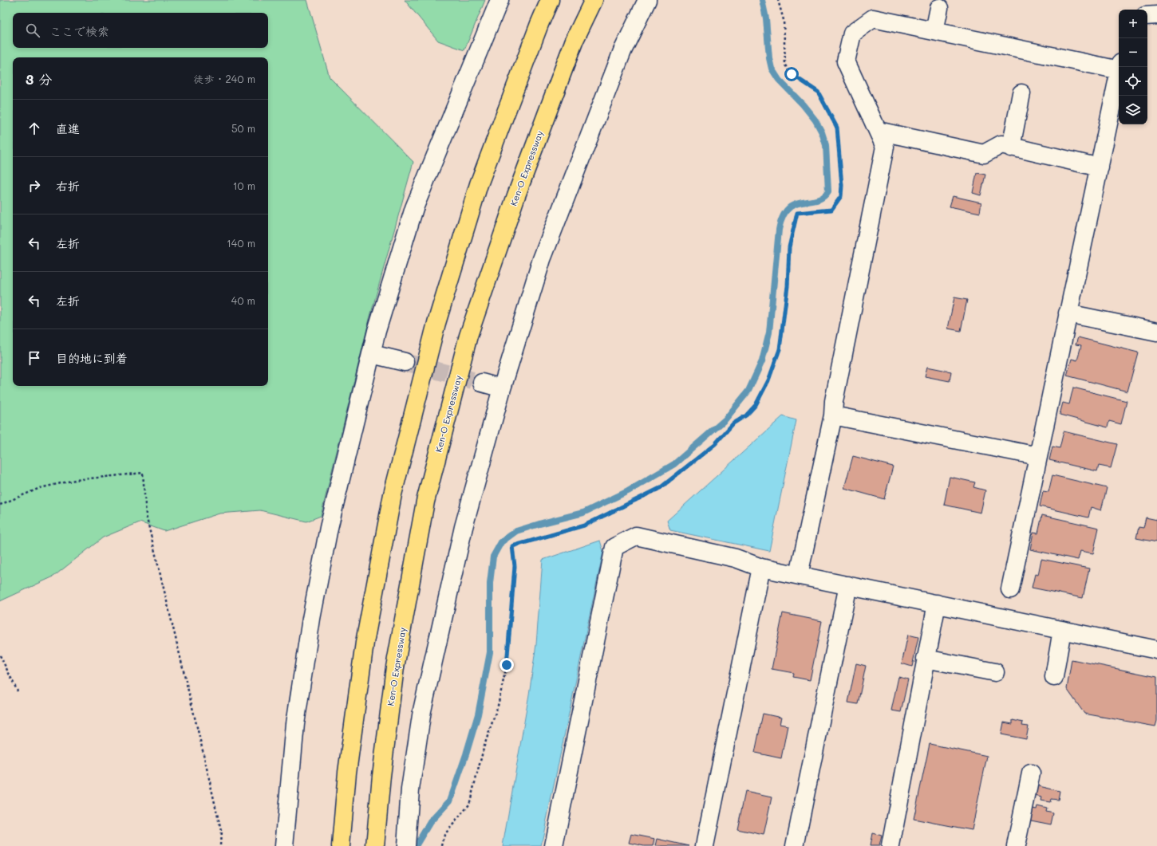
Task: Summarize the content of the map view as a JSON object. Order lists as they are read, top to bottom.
{
  "streets": {
    "highway": ["Ken-O Expressway"]
  },
  "page": {
    "map_buttons": ["+", "−"],
    "search": "ここで検索",
    "heading": ["3 分", "徒歩 · 240 m"],
    "list": [
      ["直進", "50 m"],
      ["右折", "10 m"],
      ["左折", "140 m"],
      ["左折", "40 m"],
      "目的地に到着"
    ]
  }
}
